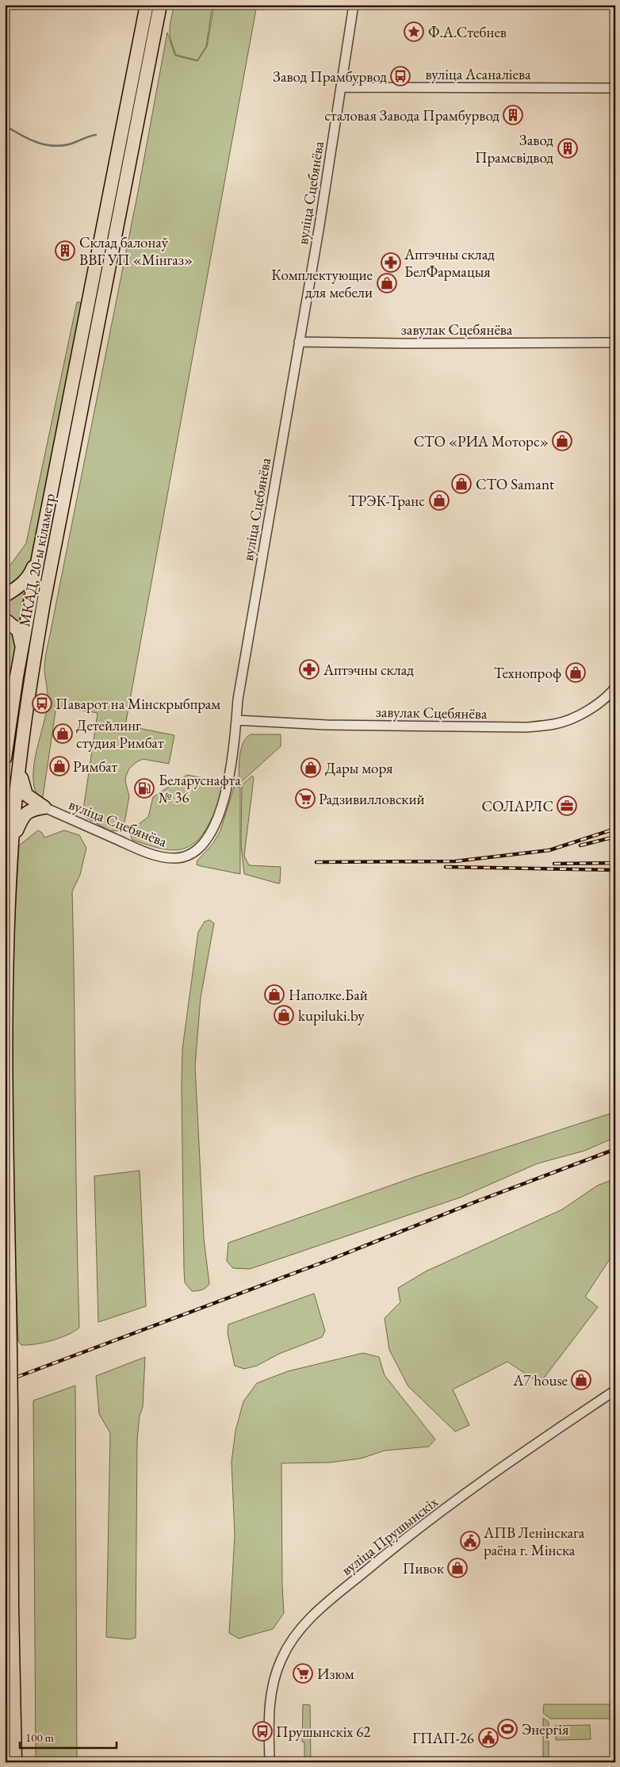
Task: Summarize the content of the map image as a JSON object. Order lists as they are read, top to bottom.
{
  "streets": {
    "highway": ["МКАД, 20-ы кіламетр"],
    "street": [
      "вуліца Асаналіева",
      "вуліца Сцебянёва",
      "завулак Сцебянёва",
      "вуліца Прушынскіх"
    ]
  },
  "crossings": [
    ["вуліца Асаналіева", "вуліца Сцебянёва"],
    ["вуліца Сцебянёва", "завулак Сцебянёва"]
  ],
  "places": {
    "place": ["Ф.А.Стебнев"],
    "bus stop": ["Завод Прамбурвод", "Паварот на Мінскрыбпрам", "Прушынскіх 62"],
    "building": ["сталовая Завода Прамбурвод", "Завод Прамсвідвод", "Склад балонаў ВВГ УП «Мінгаз»"],
    "pharmacy": ["Аптэчны склад БелФармацыя", "Аптэчны склад"],
    "shop": [
      "Комплектующие для мебели",
      "СТО «РИА Моторс»",
      "СТО Samant",
      "ТРЭК-Транс",
      "Технопроф",
      "Детейлинг студия Римбат",
      "Римбат",
      "Дары моря",
      "Наполке.Бай",
      "kupiluki.by",
      "A7 house",
      "Пивок"
    ],
    "fuel station": ["Беларуснафта № 36"],
    "supermarket": ["Радзивилловский", "Изюм"],
    "office": ["СОЛАРЛС"],
    "public building": ["АПВ Ленінскага раёна г. Мінска", "ГПАП-26"],
    "sports": ["Энергія"]
  },
  "scale_bar": "100 m"
}
